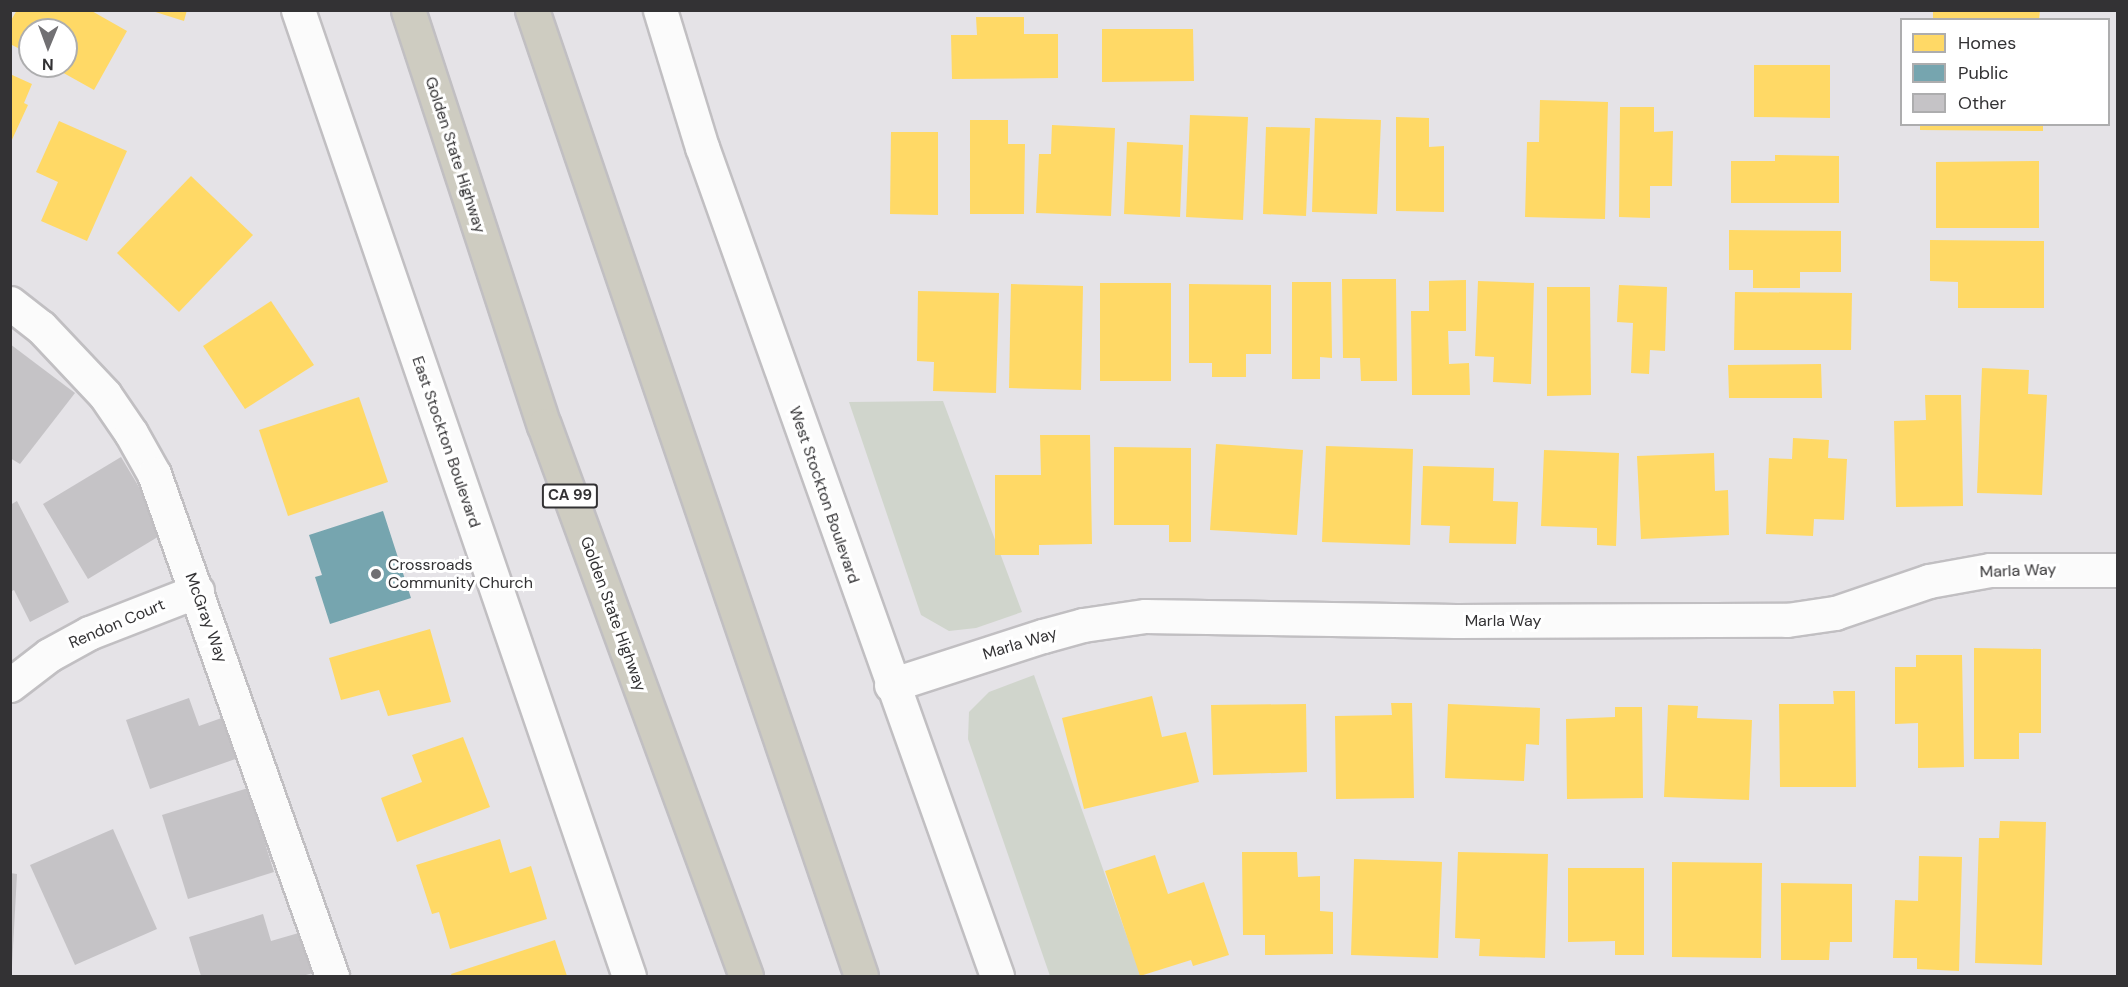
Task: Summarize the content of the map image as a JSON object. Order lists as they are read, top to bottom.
{
  "streets": {
    "highway": ["Golden State Highway", "CA 99"],
    "street": [
      "East Stockton Boulevard",
      "West Stockton Boulevard",
      "Marla Way",
      "McGray Way",
      "Rendon Court"
    ]
  },
  "crossings": [
    ["West Stockton Boulevard", "Marla Way"],
    ["McGray Way", "Rendon Court"]
  ],
  "places": ["Crossroads Community Church"],
  "legend": ["Homes", "Public", "Other"],
  "north": "bottom"
}
